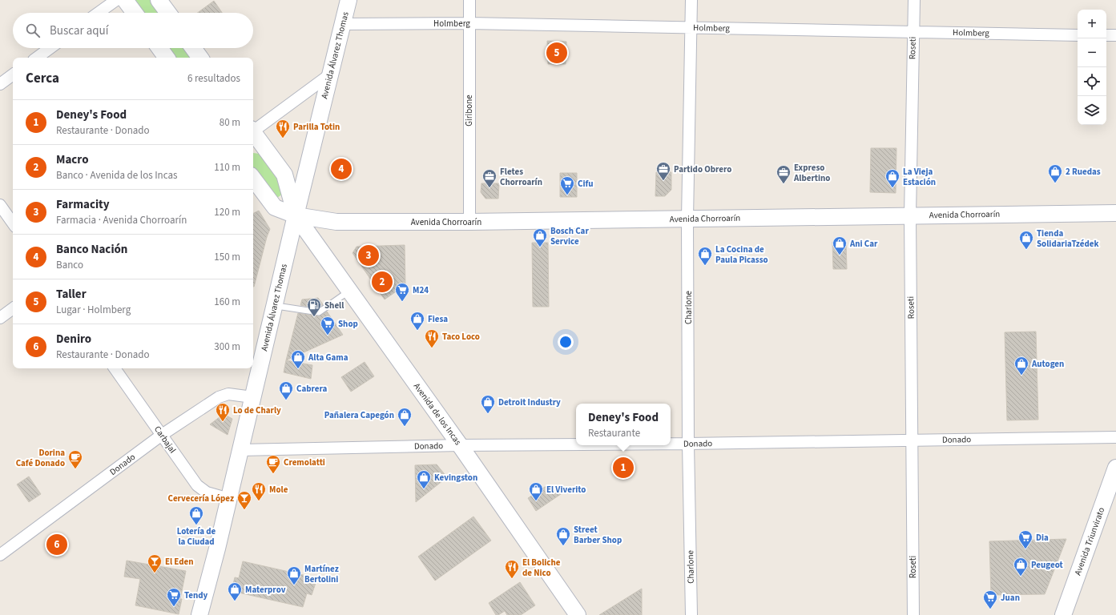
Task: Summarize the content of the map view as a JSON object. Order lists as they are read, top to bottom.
{
  "streets": {
    "main road": [
      "Avenida Álvarez Thomas",
      "Avenida Chorroarín",
      "Avenida de los Incas",
      "Avenida Triunvirato"
    ],
    "street": [
      "Holmberg",
      "Roseti",
      "Giribone",
      "Charlone",
      "Carbajal",
      "Donado"
    ]
  },
  "crossings": [
    ["Holmberg", "Roseti"],
    ["Holmberg", "Avenida Álvarez Thomas"],
    ["Holmberg", "Giribone"],
    ["Holmberg", "Charlone"],
    ["Roseti", "Avenida Chorroarín"],
    ["Roseti", "Donado"],
    ["Avenida Álvarez Thomas", "Avenida Chorroarín"],
    ["Avenida Álvarez Thomas", "Avenida de los Incas"],
    ["Avenida Álvarez Thomas", "Carbajal"],
    ["Avenida Álvarez Thomas", "Donado"],
    ["Giribone", "Avenida Chorroarín"],
    ["Avenida Chorroarín", "Charlone"],
    ["Avenida Chorroarín", "Avenida de los Incas"],
    ["Charlone", "Donado"],
    ["Avenida de los Incas", "Donado"],
    ["Carbajal", "Donado"]
  ],
  "places": {
    "restaurant": [
      "Parilla Totin",
      "Taco Loco",
      "Lo de Charly",
      "Mole",
      "El Boliche de Nico"
    ],
    "office": ["Partido Obrero", "Expreso Albertino", "Fletes Chorroarín"],
    "shop": [
      "2 Ruedas",
      "La Vieja Estación",
      "Bosch Car Service",
      "Tienda SolidariaTzédek",
      "Ani Car",
      "La Cocina de Paula Picasso",
      "Fiesa",
      "Alta Gama",
      "Autogen",
      "Cabrera",
      "Detroit Industry",
      "Pañalera Capegón",
      "Kevingston",
      "El Viverito",
      "Lotería de la Ciudad",
      "Street Barber Shop",
      "Peugeot",
      "Martínez Bertolini",
      "Materprov"
    ],
    "supermarket": [
      "Cifu",
      "M24",
      "Shop",
      "Dia",
      "Tendy",
      "Juan"
    ],
    "fuel station": ["Shell"],
    "cafe": ["Dorina Café Donado", "Cremolatti"],
    "bar": ["Cervecería López", "El Eden"]
  },
  "page": {
    "map_buttons": ["+", "−"],
    "search": "Buscar aquí",
    "pins": [
      "5",
      "4",
      "3",
      "2",
      "1",
      "6"
    ],
    "heading": ["Cerca", "6 resultados"],
    "list": [
      {
        "mark": "1",
        "name": "Deney's Food",
        "note": "Restaurante · Donado",
        "value": "80 m"
      },
      {
        "mark": "2",
        "name": "Macro",
        "note": "Banco · Avenida de los Incas",
        "value": "110 m"
      },
      {
        "mark": "3",
        "name": "Farmacity",
        "note": "Farmacia · Avenida Chorroarín",
        "value": "120 m"
      },
      {
        "mark": "4",
        "name": "Banco Nación",
        "note": "Banco",
        "value": "150 m"
      },
      {
        "mark": "5",
        "name": "Taller",
        "note": "Lugar · Holmberg",
        "value": "160 m"
      },
      {
        "mark": "6",
        "name": "Deniro",
        "note": "Restaurante · Donado",
        "value": "300 m"
      }
    ],
    "popup": ["Deney's Food", "Restaurante"]
  }
}
